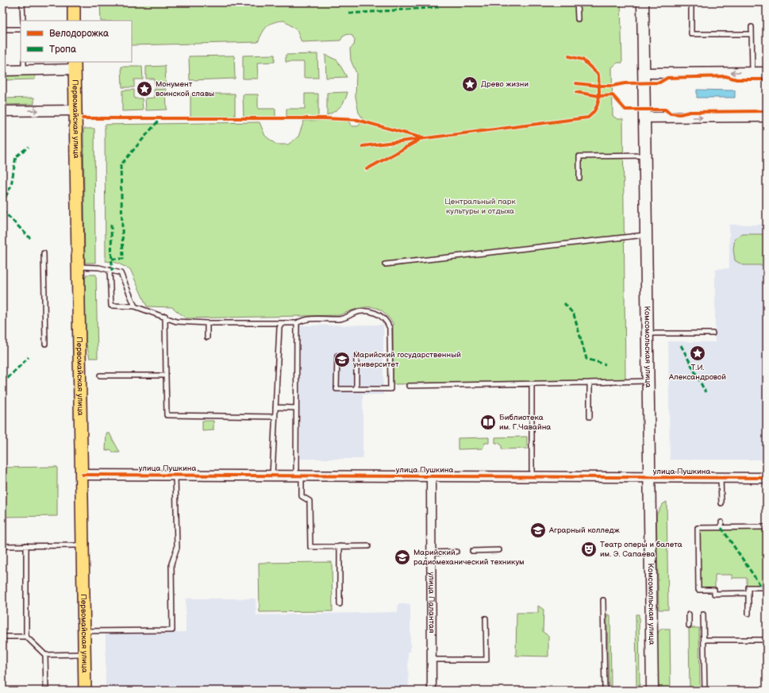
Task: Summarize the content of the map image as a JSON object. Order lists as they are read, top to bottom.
{
  "streets": {
    "main road": ["Первомайская улица", "Комсомольская улица"],
    "street": ["улица Пушкина", "улица Палантая"]
  },
  "crossings": [
    ["Первомайская улица", "улица Пушкина"],
    ["Комсомольская улица", "улица Пушкина"],
    ["улица Пушкина", "улица Палантая"]
  ],
  "parks": ["Центральный парк культуры и отдыха"],
  "places": {
    "place": ["Древо жизни", "Монумент воинской славы", "Т.И. Александровой"],
    "school or university": ["Марийский государственный университет", "Аграрный колледж", "Марийский радиомеханический техникум"],
    "library": ["Библиотека им. Г.Чавайна"],
    "theatre": ["Театр оперы и балета им. Э. Сапаева"]
  },
  "legend": ["Велодорожка", "Тропа"]
}
